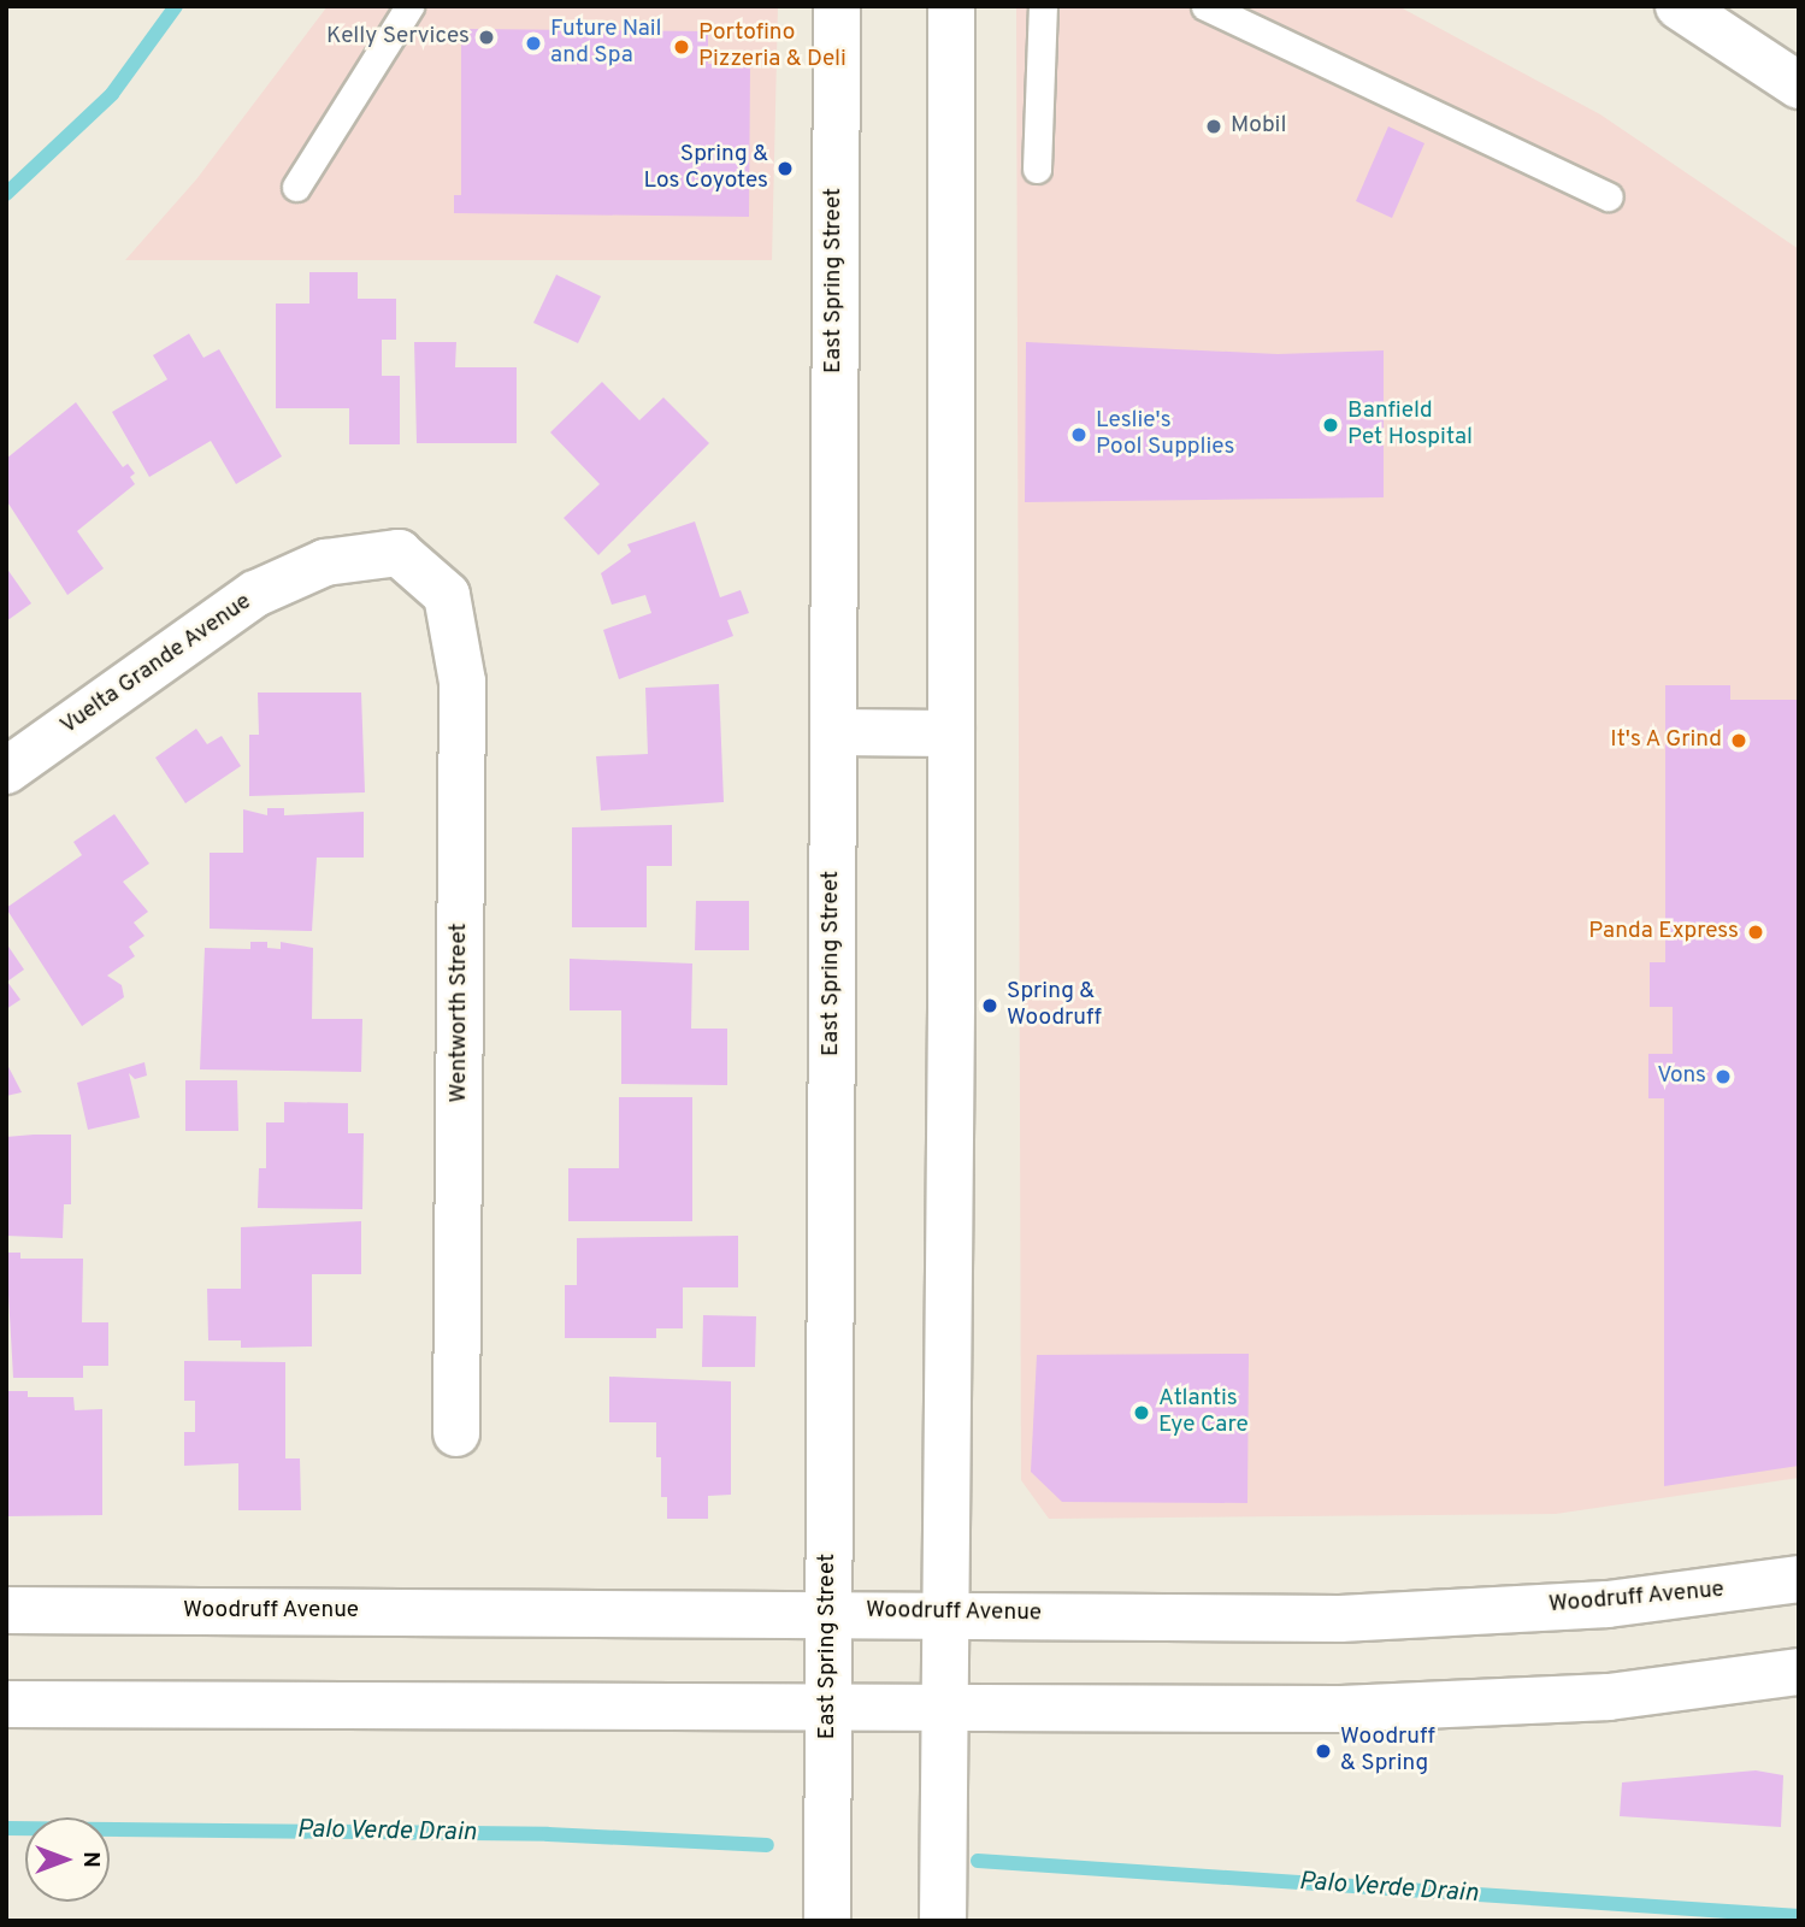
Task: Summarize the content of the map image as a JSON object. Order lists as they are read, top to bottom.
{
  "streets": {
    "main road": [
      "East Spring Street",
      "Vuelta Grande Avenue",
      "Wentworth Street",
      "Woodruff Avenue"
    ]
  },
  "crossings": [
    ["East Spring Street", "Woodruff Avenue"],
    ["Vuelta Grande Avenue", "Wentworth Street"]
  ],
  "water": ["Palo Verde Drain"],
  "places": [
    "Kelly Services",
    "Future Nail and Spa",
    "Portofino Pizzeria & Deli",
    "Mobil",
    "Spring & Los Coyotes",
    "Banfield Pet Hospital",
    "Leslie's Pool Supplies",
    "It's A Grind",
    "Panda Express",
    "Spring & Woodruff",
    "Vons",
    "Atlantis Eye Care",
    "Woodruff & Spring"
  ],
  "north": "right"
}
